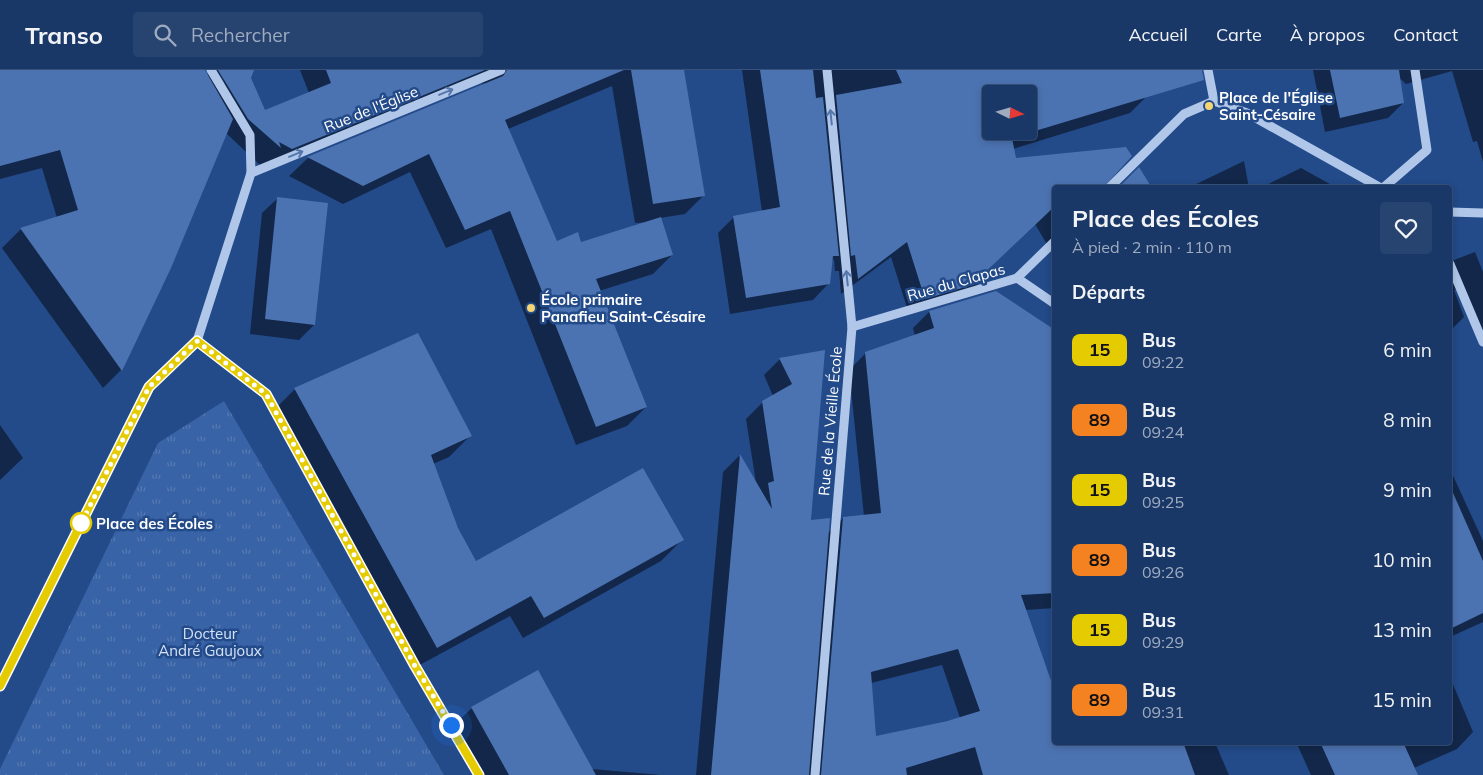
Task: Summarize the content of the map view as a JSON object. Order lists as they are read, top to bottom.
{
  "streets": {
    "street": ["Rue de l'Église", "Rue du Clapas", "Rue de la Vieille École"]
  },
  "crossings": [
    ["Rue du Clapas", "Rue de la Vieille École"]
  ],
  "one_way": ["Rue de l'Église", "Rue de la Vieille École"],
  "parks": ["Docteur André Gaujoux"],
  "places": ["Place de l'Église Saint-Césaire", "École primaire Panafieu Saint-Césaire", "Place des Écoles"],
  "lines": ["bus line 15"],
  "north": "right",
  "page": {
    "header": "Transo",
    "search": "Rechercher",
    "nav": [
      "Accueil",
      "Carte",
      "À propos",
      "Contact"
    ],
    "heading": [
      ["Place des Écoles", "À pied · 2 min · 110 m"],
      "Départs"
    ],
    "list": [
      {
        "mark": "15",
        "name": "Bus",
        "note": "09:22",
        "value": "6 min"
      },
      {
        "mark": "89",
        "name": "Bus",
        "note": "09:24",
        "value": "8 min"
      },
      {
        "mark": "15",
        "name": "Bus",
        "note": "09:25",
        "value": "9 min"
      },
      {
        "mark": "89",
        "name": "Bus",
        "note": "09:26",
        "value": "10 min"
      },
      {
        "mark": "15",
        "name": "Bus",
        "note": "09:29",
        "value": "13 min"
      },
      {
        "mark": "89",
        "name": "Bus",
        "note": "09:31",
        "value": "15 min"
      }
    ]
  }
}
